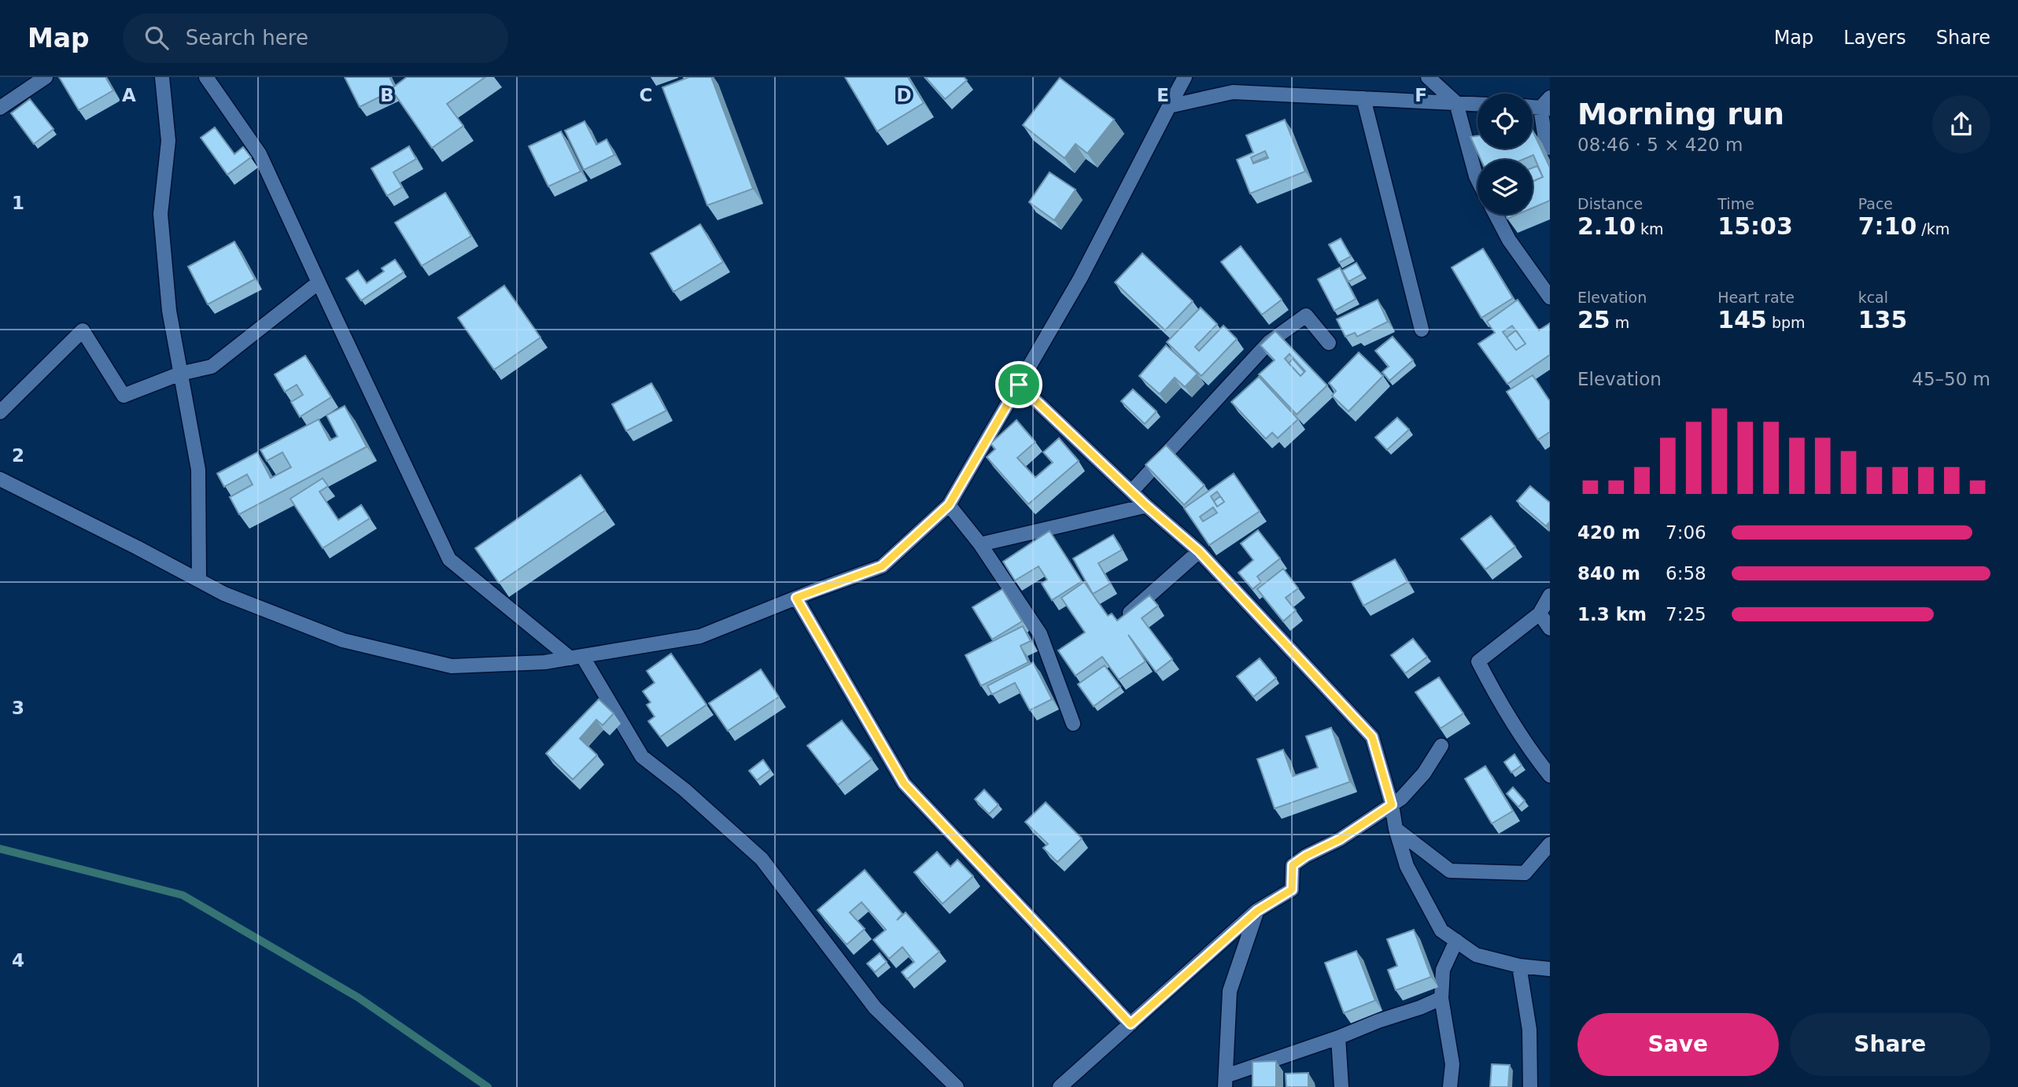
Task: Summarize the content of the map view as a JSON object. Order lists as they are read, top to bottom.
{
  "page": {
    "header": "Map",
    "search": "Search here",
    "nav": ["Map", "Layers", "Share"],
    "heading": ["Morning run", "08:46 · 5 × 420 m"],
    "stats": [
      ["Distance", "2.10 km"],
      ["Time", "15:03"],
      ["Pace", "7:10 /km"],
      ["Elevation", "25 m"],
      ["Heart rate", "145 bpm"],
      ["kcal", "135"]
    ],
    "chart": ["Elevation", "45–50 m"],
    "list": [
      {
        "name": "420 m",
        "note": "7:06"
      },
      {
        "name": "840 m",
        "note": "6:58"
      },
      {
        "name": "1.3 km",
        "note": "7:25"
      }
    ],
    "buttons": ["Save", "Share"]
  },
  "grid": {
    "columns": [
      "A",
      "B",
      "C",
      "D",
      "E",
      "F"
    ],
    "rows": [
      "1",
      "2",
      "3",
      "4"
    ]
  }
}
